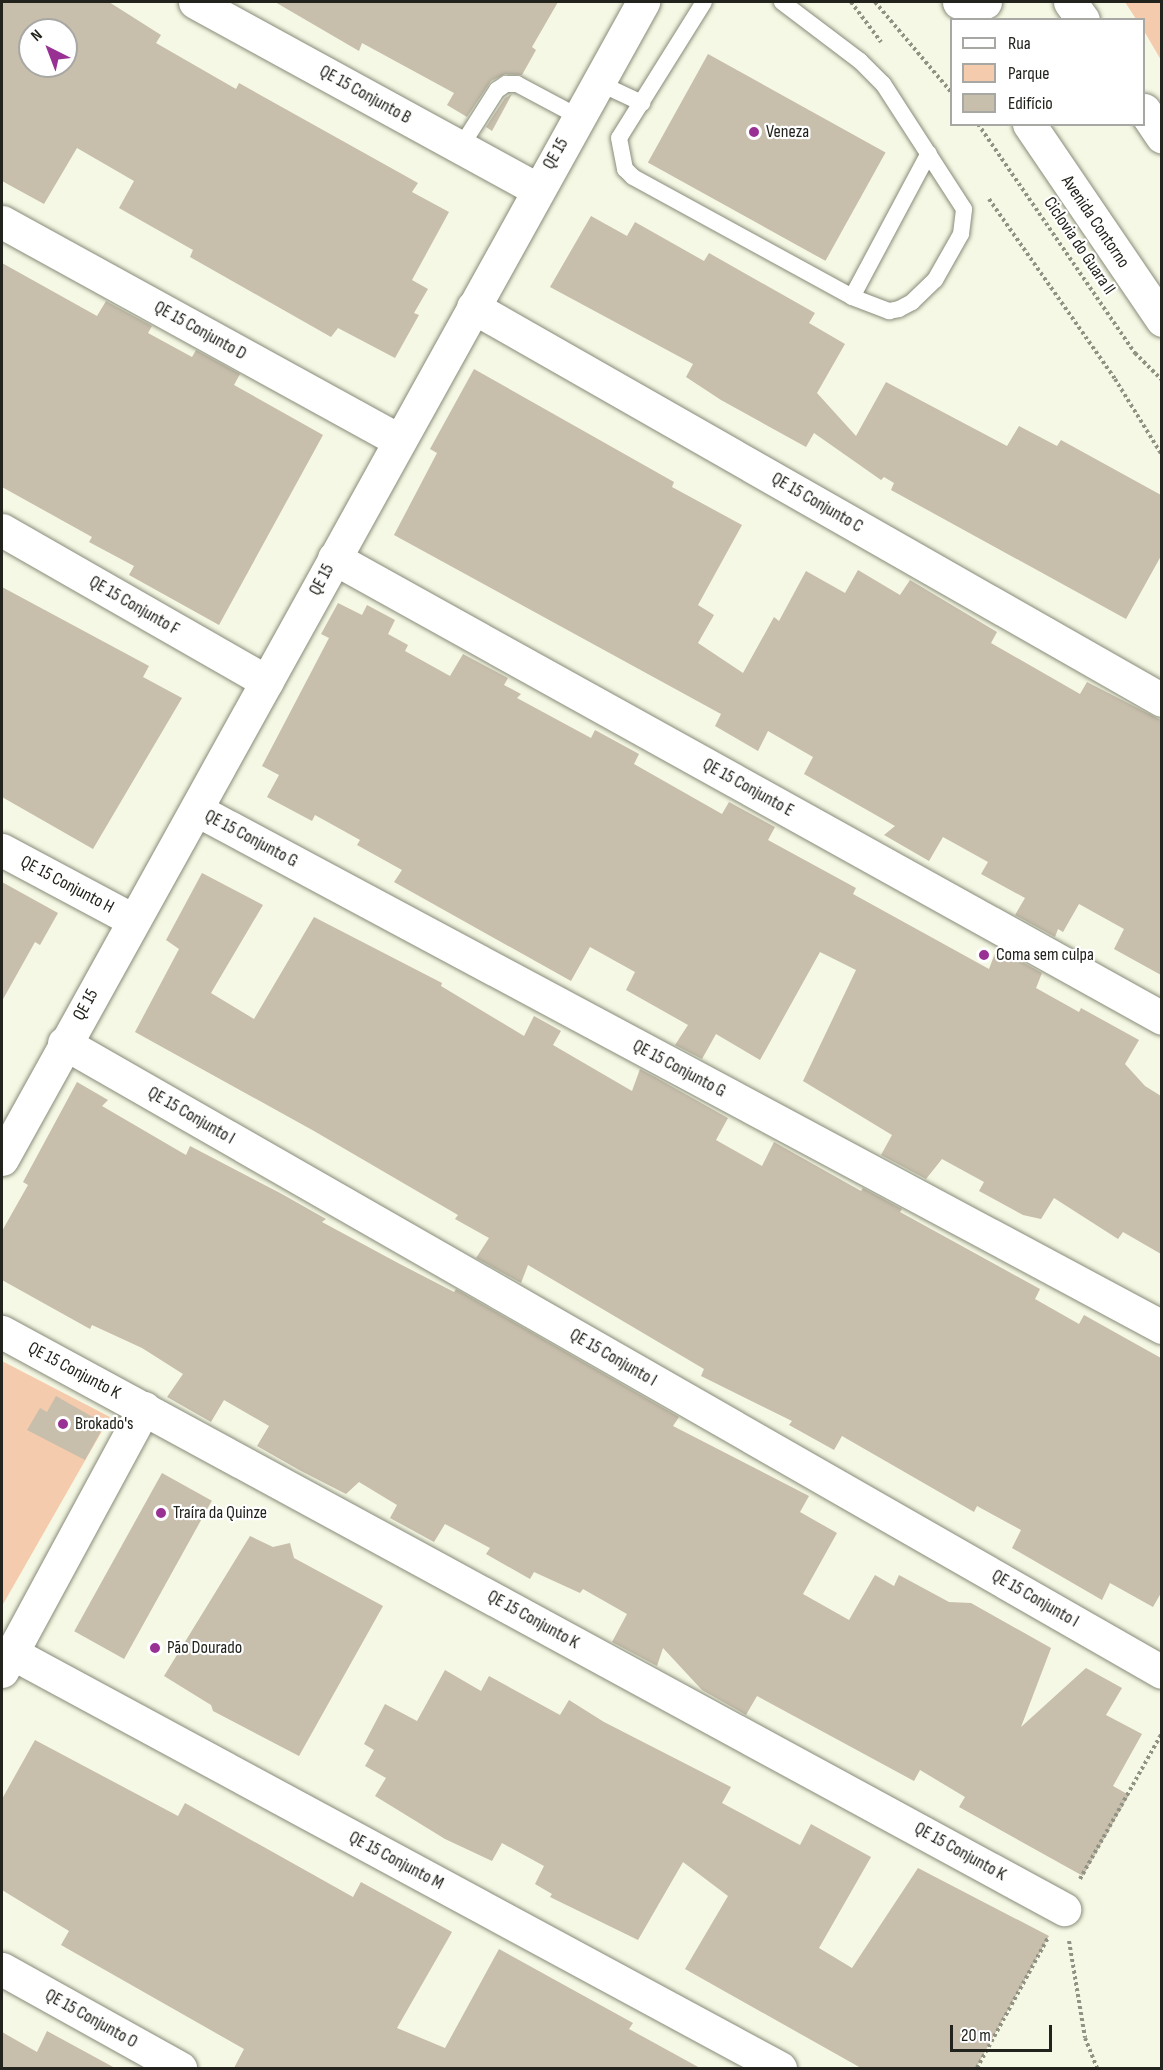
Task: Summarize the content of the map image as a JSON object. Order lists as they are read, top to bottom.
{
  "streets": {
    "street": [
      "QE 15 Conjunto B",
      "QE 15",
      "Avenida Contorno",
      "QE 15 Conjunto D",
      "QE 15 Conjunto C",
      "QE 15 Conjunto F",
      "QE 15 Conjunto E",
      "QE 15 Conjunto G",
      "QE 15 Conjunto H",
      "QE 15 Conjunto I",
      "QE 15 Conjunto K",
      "QE 15 Conjunto M",
      "QE 15 Conjunto O"
    ],
    "path": ["Ciclovia do Guara II"]
  },
  "crossings": [
    ["QE 15 Conjunto B", "QE 15"],
    ["QE 15", "QE 15 Conjunto D"],
    ["QE 15", "QE 15 Conjunto C"],
    ["QE 15", "QE 15 Conjunto F"],
    ["QE 15", "QE 15 Conjunto E"],
    ["QE 15", "QE 15 Conjunto G"],
    ["QE 15", "QE 15 Conjunto H"],
    ["QE 15", "QE 15 Conjunto I"]
  ],
  "places": [
    "Veneza",
    "Coma sem culpa",
    "Brokado's",
    "Traíra da Quinze",
    "Pão Dourado"
  ],
  "legend": ["Rua", "Parque", "Edifício"],
  "scale_bar": "20 m",
  "north": "top left"
}
